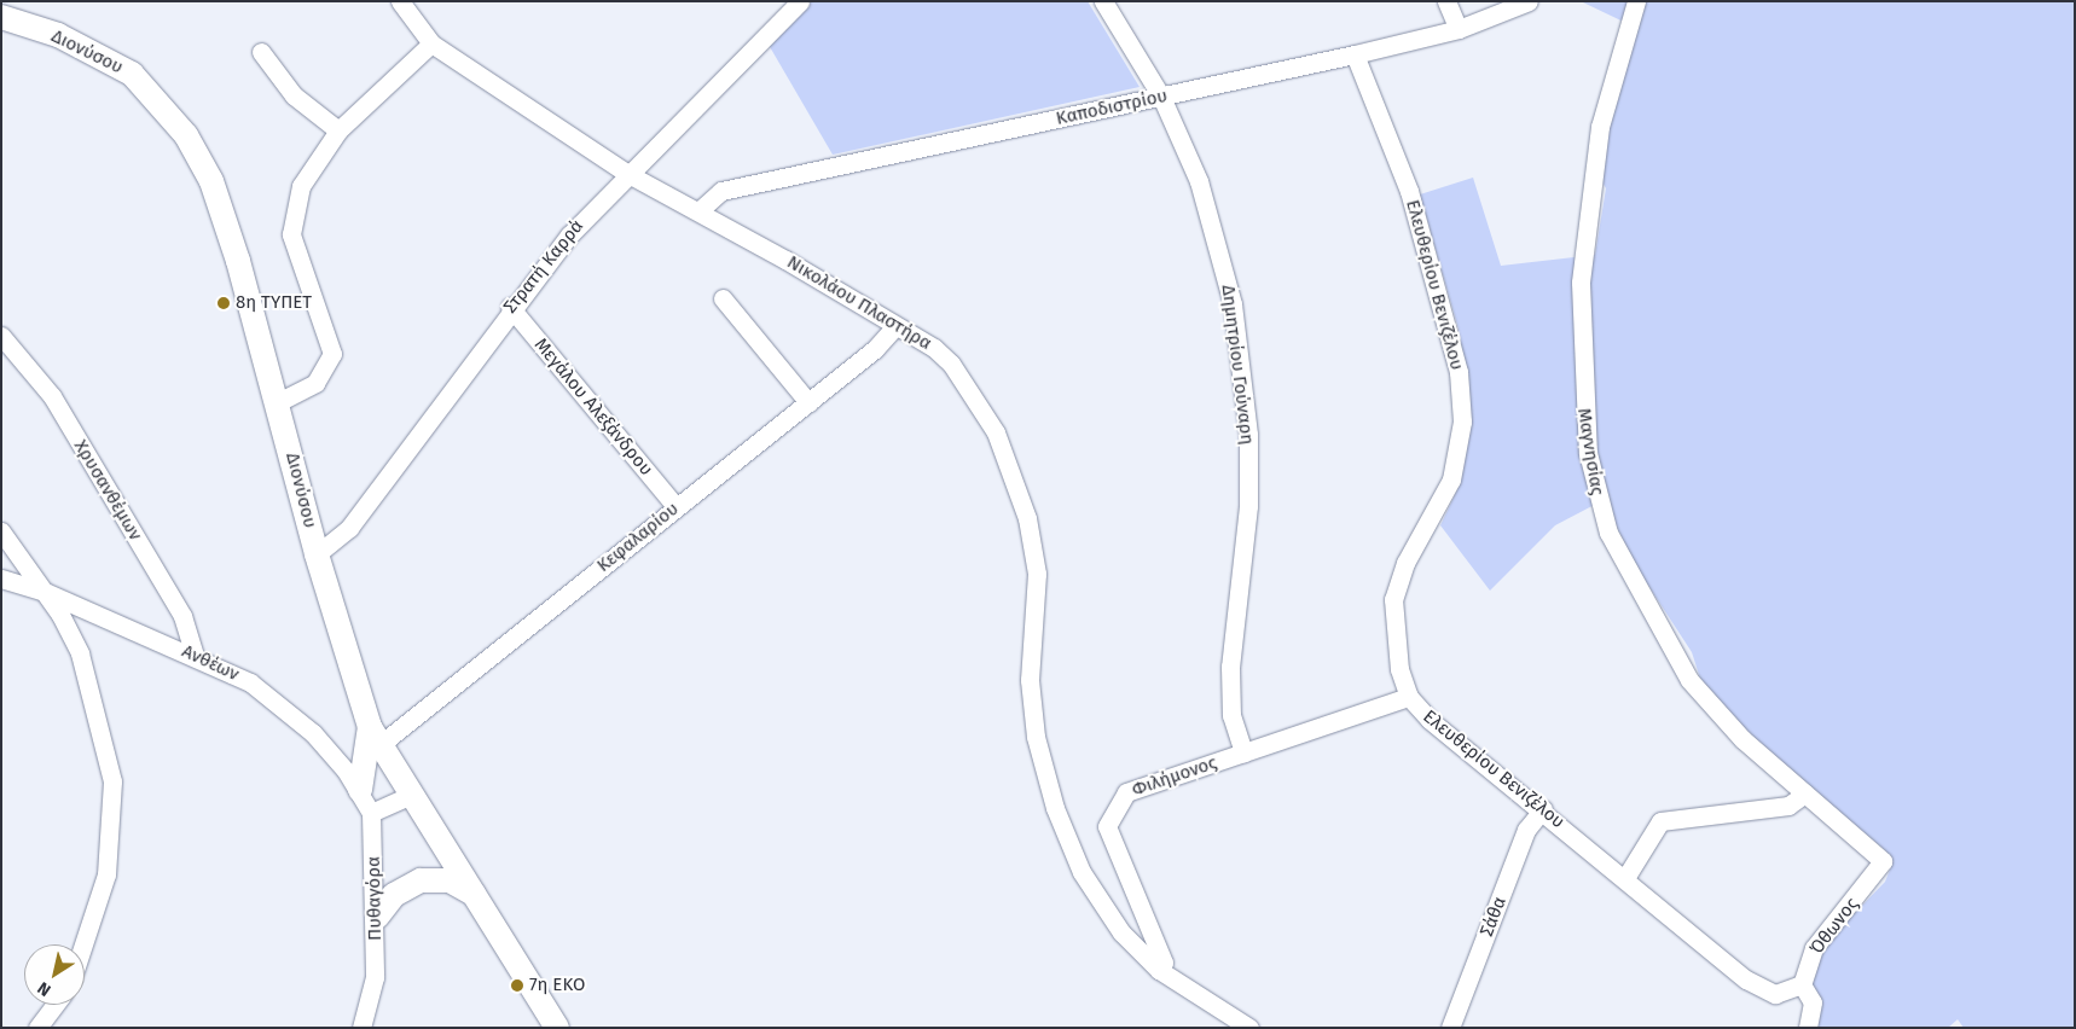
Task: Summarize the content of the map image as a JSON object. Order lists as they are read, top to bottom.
{
  "streets": {
    "main road": ["Διονύσου"],
    "street": [
      "Καποδιστρίου",
      "Στρατή Καρρά",
      "Ελευθερίου Βενιζέλου",
      "Νικολάου Πλαστήρα",
      "Δημητρίου Γούναρη",
      "Μεγάλου Αλεξάνδρου",
      "Μαγνησίας",
      "Χρυσανθέμων",
      "Κεφαλαρίου",
      "Ανθέων",
      "Φιλήμονος",
      "Πυθαγόρα",
      "Σάθα",
      "Όθωνος"
    ]
  },
  "crossings": [
    ["Διονύσου", "Στρατή Καρρά"],
    ["Διονύσου", "Κεφαλαρίου"],
    ["Καποδιστρίου", "Ελευθερίου Βενιζέλου"],
    ["Καποδιστρίου", "Νικολάου Πλαστήρα"],
    ["Καποδιστρίου", "Δημητρίου Γούναρη"],
    ["Στρατή Καρρά", "Νικολάου Πλαστήρα"],
    ["Στρατή Καρρά", "Μεγάλου Αλεξάνδρου"],
    ["Ελευθερίου Βενιζέλου", "Φιλήμονος"],
    ["Ελευθερίου Βενιζέλου", "Σάθα"],
    ["Ελευθερίου Βενιζέλου", "Όθωνος"],
    ["Νικολάου Πλαστήρα", "Κεφαλαρίου"],
    ["Νικολάου Πλαστήρα", "Φιλήμονος"],
    ["Δημητρίου Γούναρη", "Φιλήμονος"],
    ["Μεγάλου Αλεξάνδρου", "Κεφαλαρίου"],
    ["Μαγνησίας", "Όθωνος"],
    ["Χρυσανθέμων", "Ανθέων"],
    ["Ανθέων", "Πυθαγόρα"]
  ],
  "places": ["8η ΤΥΠΕΤ", "7η ΕΚΟ"],
  "north": "bottom left"
}
